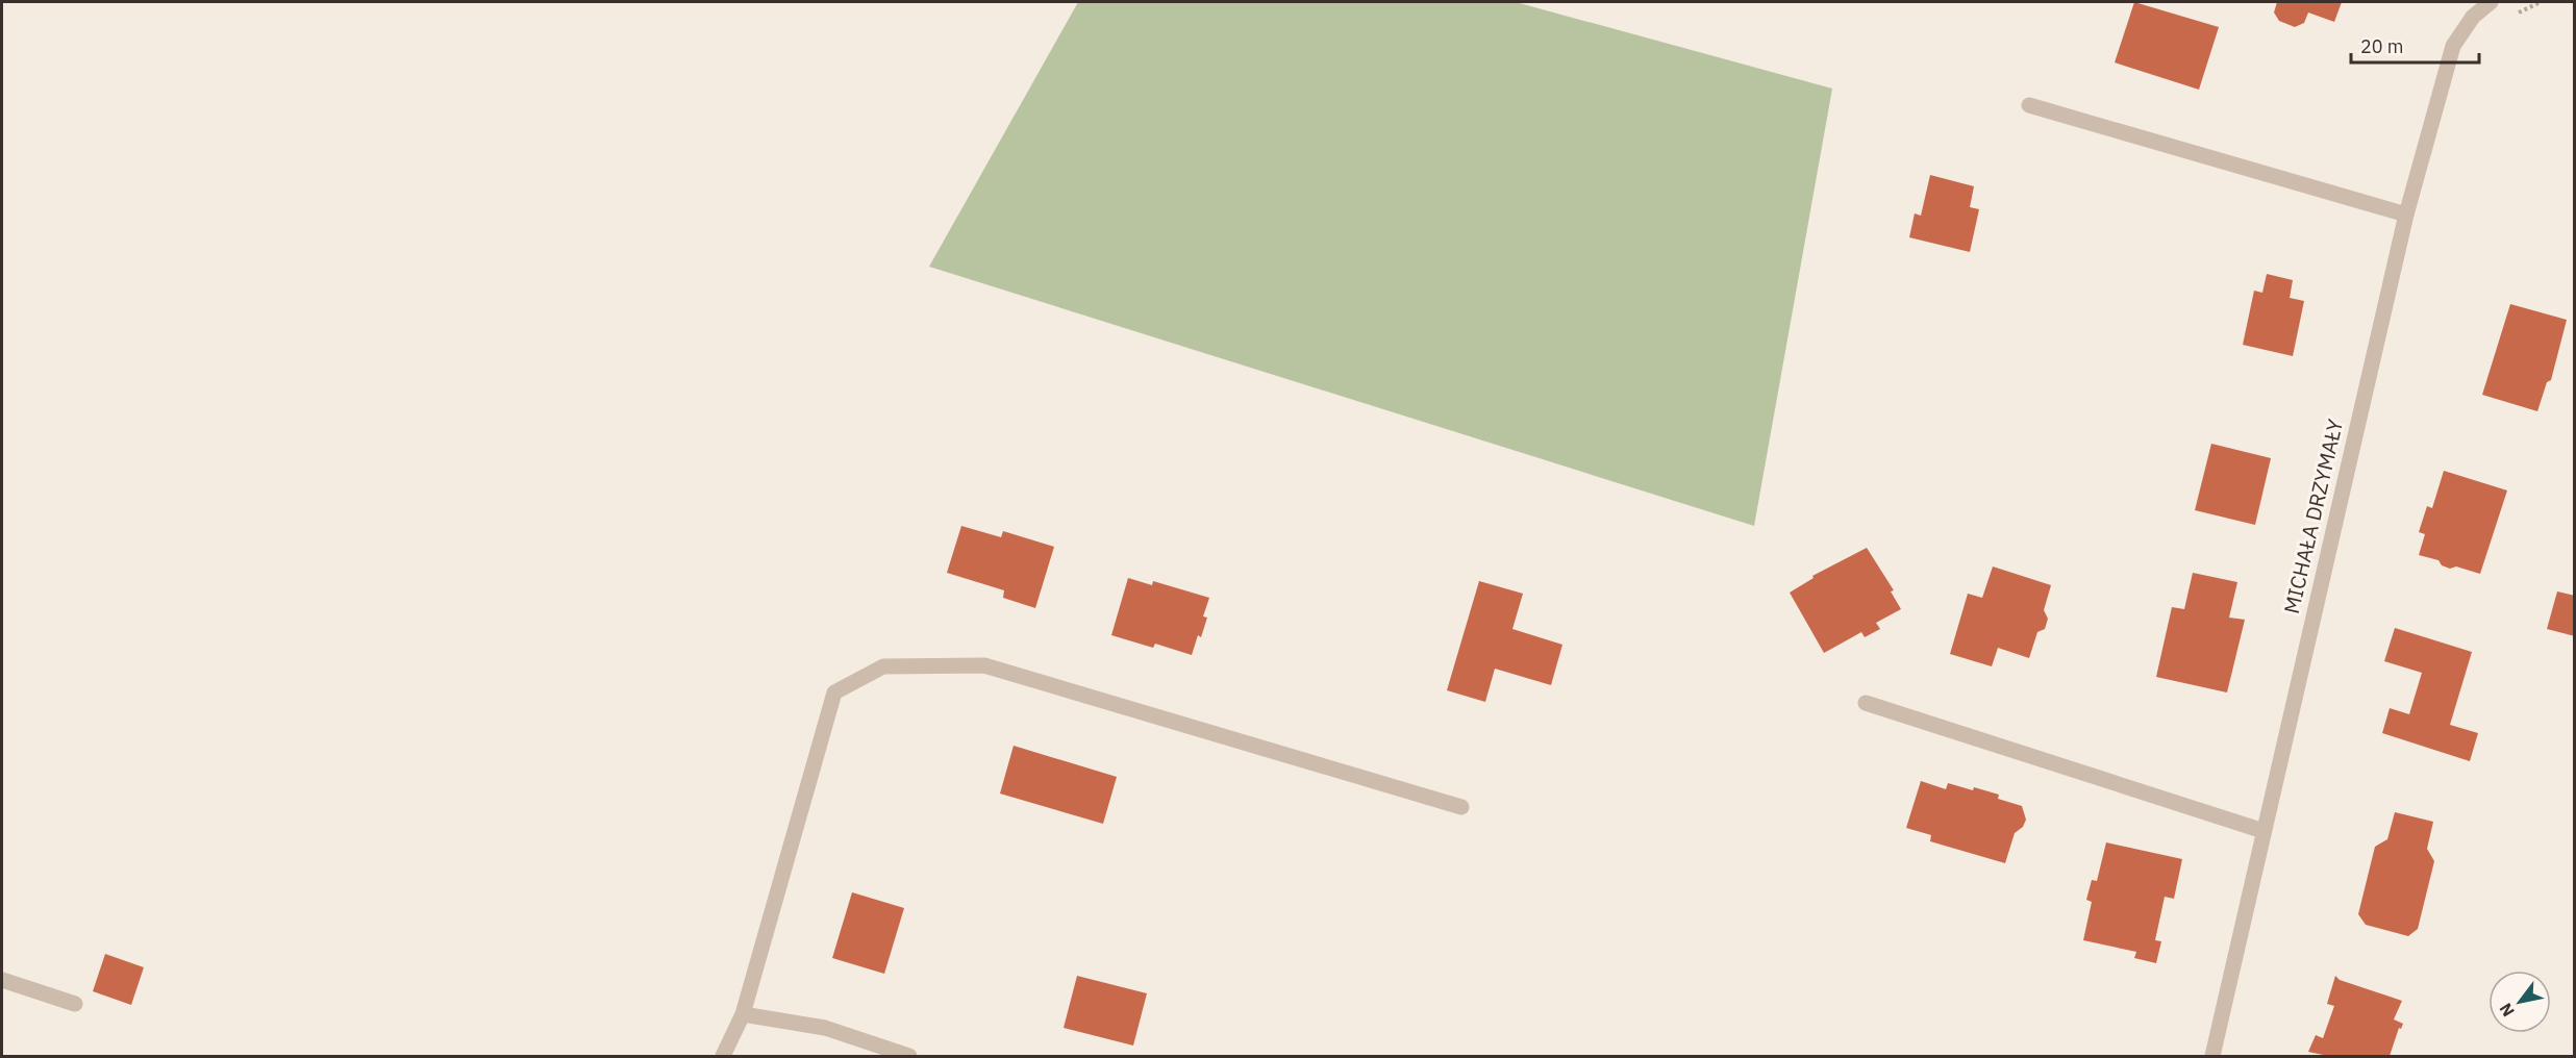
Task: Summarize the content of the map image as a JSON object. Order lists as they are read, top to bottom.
{
  "streets": {
    "street": ["MICHAŁA DRZYMAŁY"]
  },
  "scale_bar": "20 m",
  "north": "bottom left"
}
